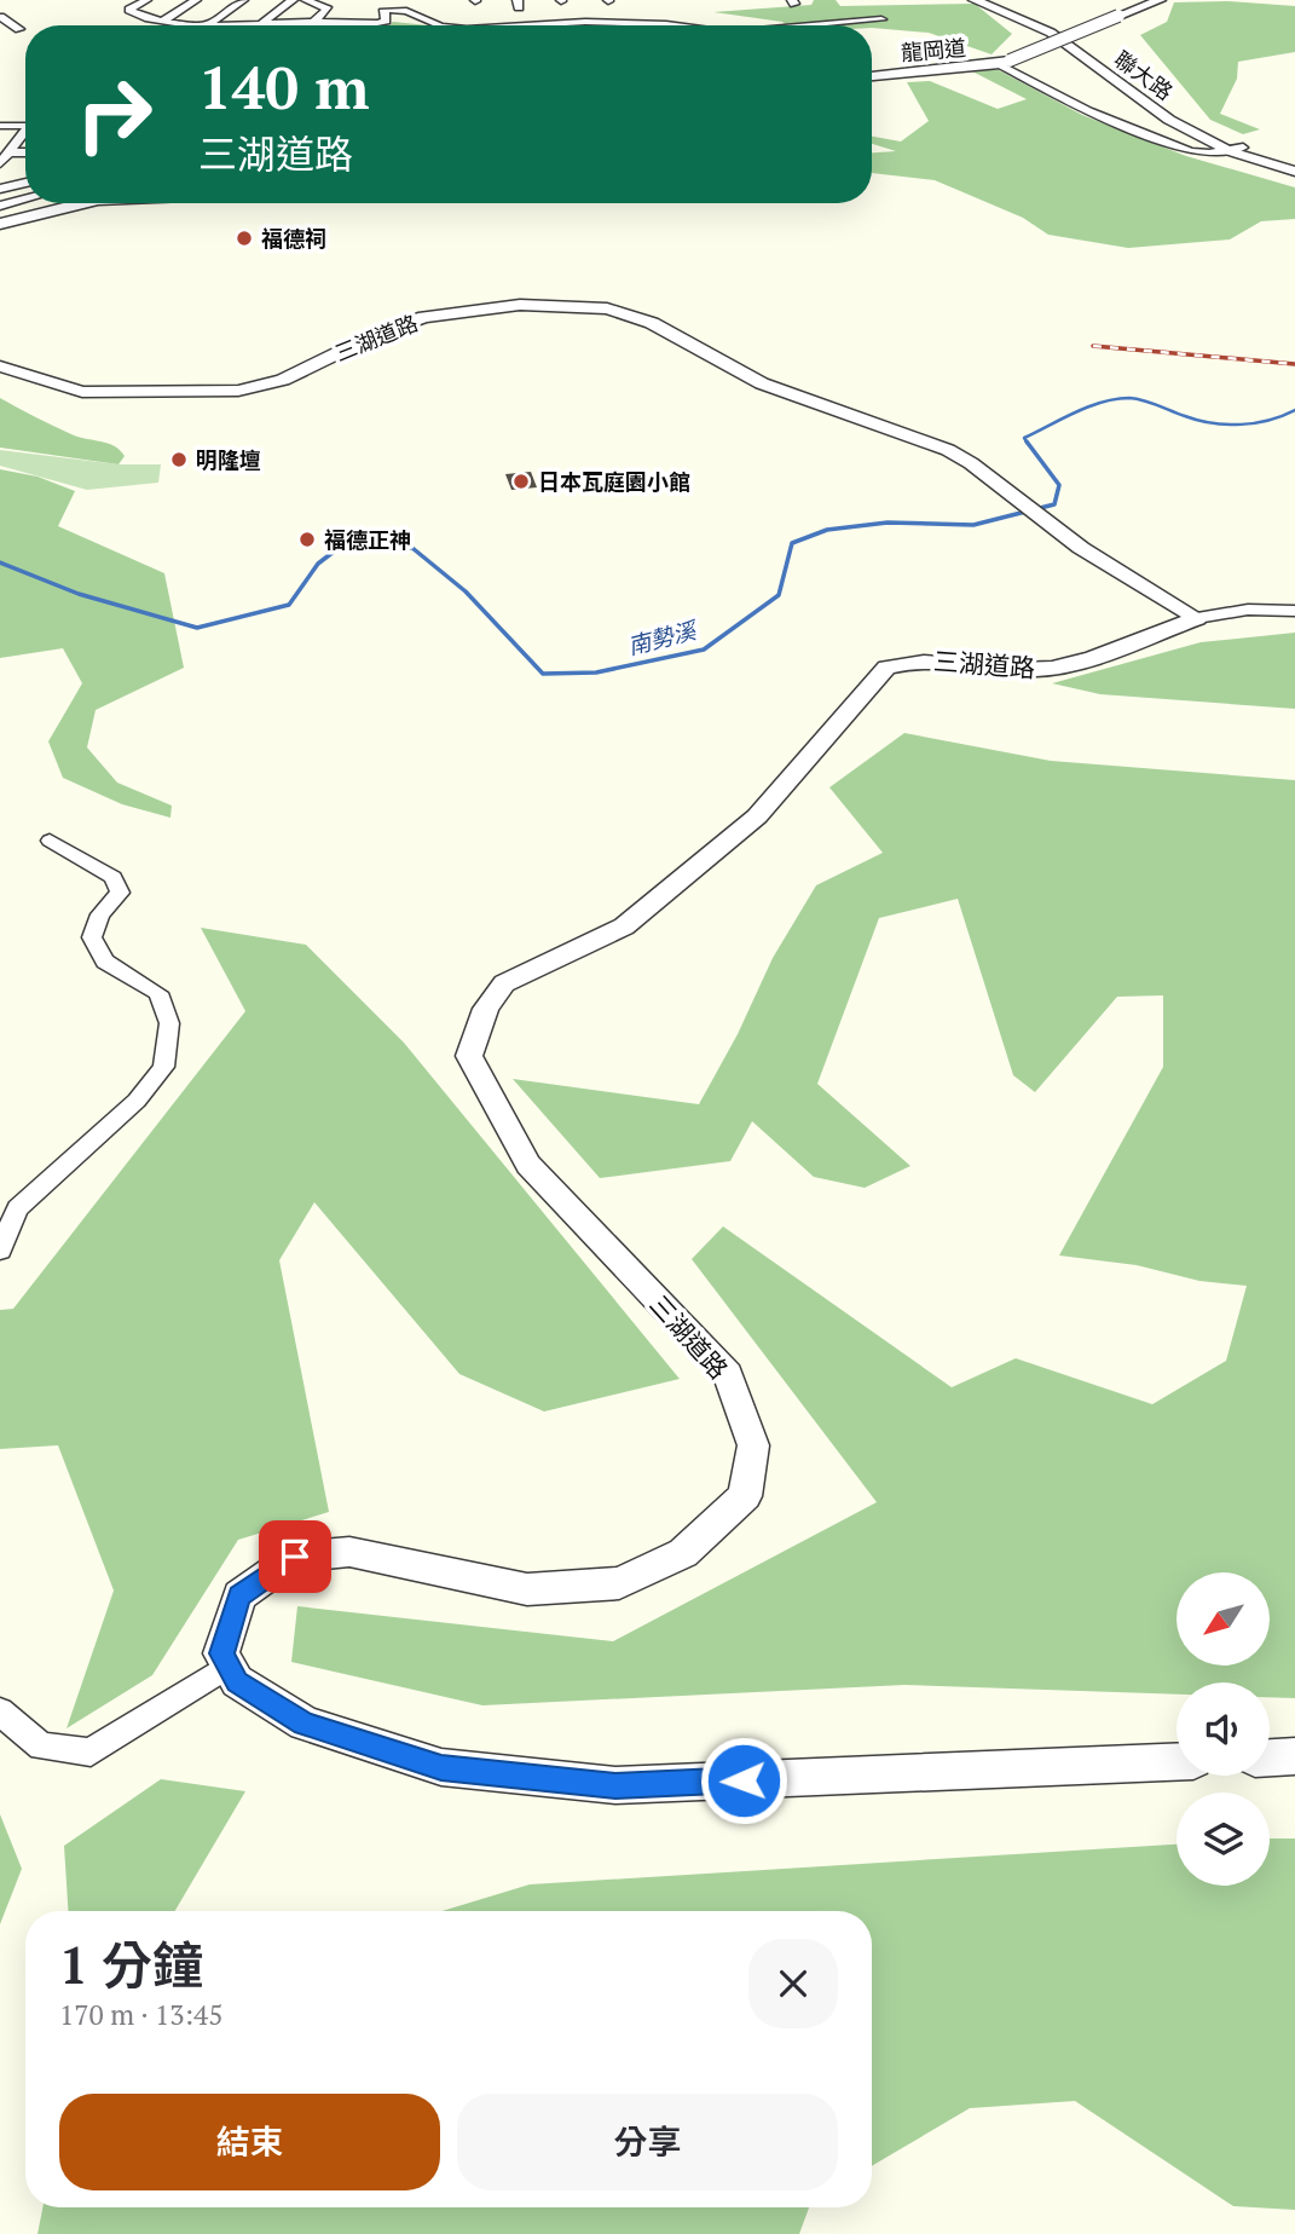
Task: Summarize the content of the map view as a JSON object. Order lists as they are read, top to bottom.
{
  "streets": {
    "street": ["龍岡道", "聯大路", "三湖道路"]
  },
  "water": ["南勢溪"],
  "places": [
    "福德祠",
    "明隆壇",
    "日本瓦庭園小館",
    "福德正神"
  ],
  "north": "bottom left",
  "page": {
    "turn": ["140 m", "三湖道路"],
    "heading": ["1 分鐘", "170 m · 13:45"],
    "buttons": ["結束", "分享"]
  }
}
